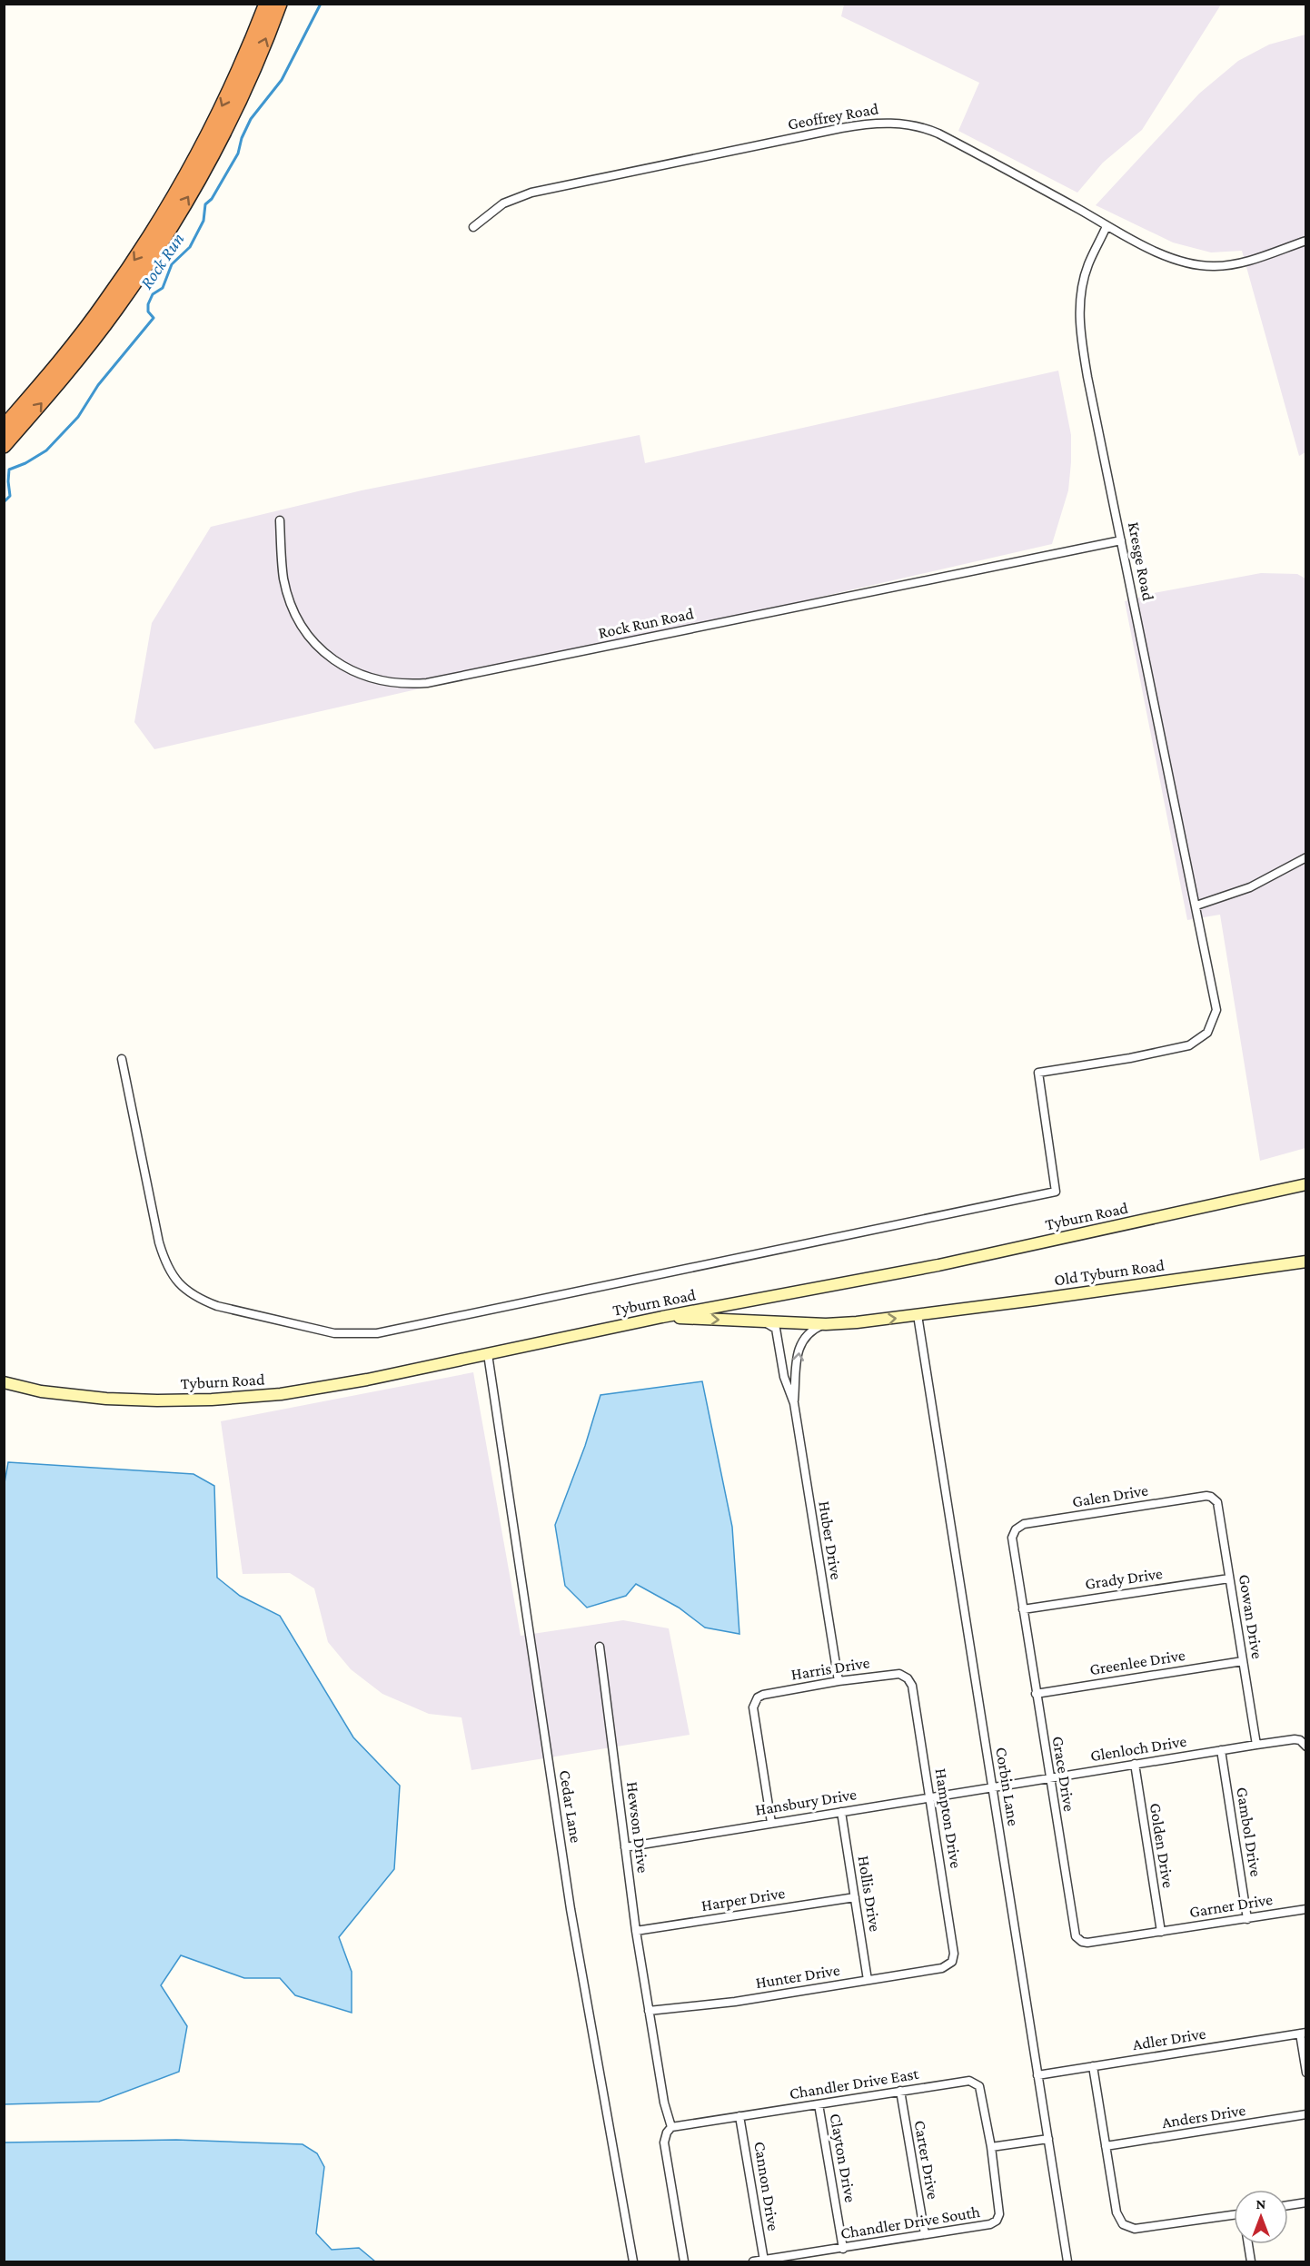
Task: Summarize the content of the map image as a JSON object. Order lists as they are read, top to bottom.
{
  "streets": {
    "main road": ["Tyburn Road", "Old Tyburn Road"],
    "street": [
      "Geoffrey Road",
      "Kresge Road",
      "Rock Run Road",
      "Galen Drive",
      "Huber Drive",
      "Grady Drive",
      "Gowan Drive",
      "Greenlee Drive",
      "Harris Drive",
      "Glenloch Drive",
      "Grace Drive",
      "Corbin Lane",
      "Hansbury Drive",
      "Cedar Lane",
      "Hampton Drive",
      "Hewson Drive",
      "Gambol Drive",
      "Golden Drive",
      "Hollis Drive",
      "Harper Drive",
      "Garner Drive",
      "Hunter Drive",
      "Adler Drive",
      "Chandler Drive East",
      "Anders Drive",
      "Clayton Drive",
      "Carter Drive",
      "Cannon Drive",
      "Chandler Drive South"
    ]
  },
  "crossings": [
    ["Geoffrey Road", "Kresge Road"],
    ["Kresge Road", "Rock Run Road"],
    ["Tyburn Road", "Old Tyburn Road"],
    ["Tyburn Road", "Cedar Lane"],
    ["Old Tyburn Road", "Huber Drive"],
    ["Old Tyburn Road", "Corbin Lane"],
    ["Galen Drive", "Gowan Drive"],
    ["Galen Drive", "Grace Drive"],
    ["Huber Drive", "Harris Drive"],
    ["Grady Drive", "Gowan Drive"],
    ["Grady Drive", "Grace Drive"],
    ["Gowan Drive", "Greenlee Drive"],
    ["Gowan Drive", "Glenloch Drive"],
    ["Greenlee Drive", "Grace Drive"],
    ["Harris Drive", "Hansbury Drive"],
    ["Harris Drive", "Hampton Drive"],
    ["Glenloch Drive", "Grace Drive"],
    ["Glenloch Drive", "Corbin Lane"],
    ["Glenloch Drive", "Hansbury Drive"],
    ["Glenloch Drive", "Gambol Drive"],
    ["Glenloch Drive", "Golden Drive"],
    ["Grace Drive", "Golden Drive"],
    ["Grace Drive", "Garner Drive"],
    ["Corbin Lane", "Hansbury Drive"],
    ["Corbin Lane", "Adler Drive"],
    ["Hansbury Drive", "Hampton Drive"],
    ["Hansbury Drive", "Hewson Drive"],
    ["Hansbury Drive", "Hollis Drive"],
    ["Hampton Drive", "Hunter Drive"],
    ["Hewson Drive", "Harper Drive"],
    ["Hewson Drive", "Hunter Drive"],
    ["Hewson Drive", "Chandler Drive East"],
    ["Gambol Drive", "Garner Drive"],
    ["Golden Drive", "Garner Drive"],
    ["Hollis Drive", "Harper Drive"],
    ["Hollis Drive", "Hunter Drive"],
    ["Chandler Drive East", "Clayton Drive"],
    ["Chandler Drive East", "Carter Drive"],
    ["Chandler Drive East", "Cannon Drive"],
    ["Chandler Drive East", "Chandler Drive South"],
    ["Clayton Drive", "Chandler Drive South"],
    ["Carter Drive", "Chandler Drive South"],
    ["Cannon Drive", "Chandler Drive South"]
  ],
  "water": ["Rock Run"],
  "north": "top"
}
